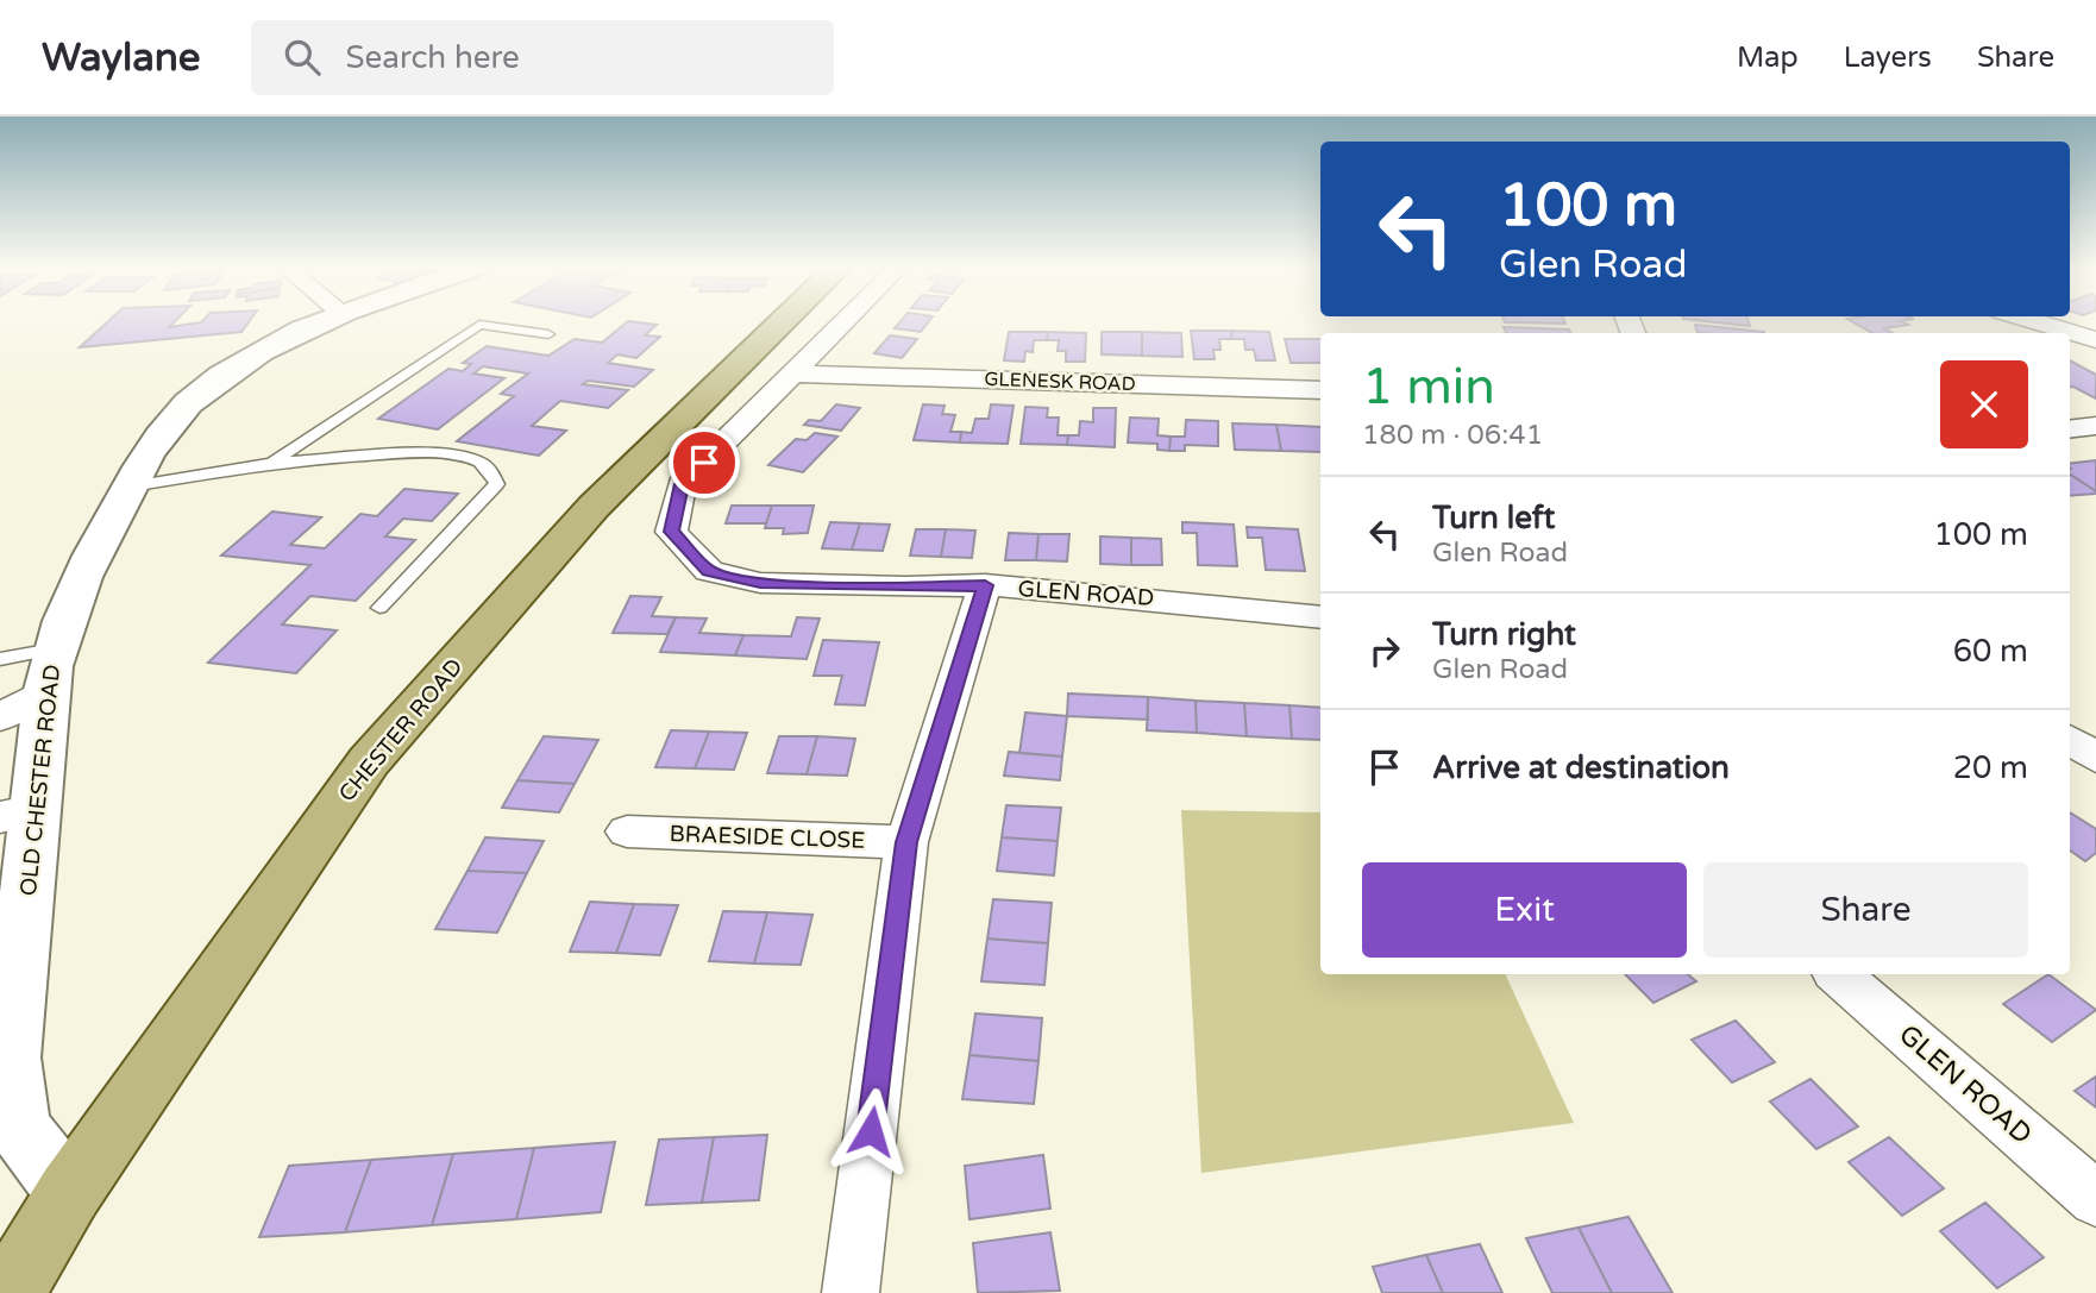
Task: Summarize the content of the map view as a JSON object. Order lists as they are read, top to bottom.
{
  "streets": {
    "main road": ["CHESTER ROAD", "OLD CHESTER ROAD"],
    "street": ["GLENESK ROAD", "GLEN ROAD", "BRAESIDE CLOSE"]
  },
  "crossings": [
    ["GLENESK ROAD", "GLEN ROAD"],
    ["CHESTER ROAD", "OLD CHESTER ROAD"]
  ],
  "page": {
    "header": "Waylane",
    "search": "Search here",
    "nav": ["Map", "Layers", "Share"],
    "turn": ["100 m", "Glen Road"],
    "heading": ["1 min", "180 m · 06:41"],
    "list": [
      {
        "name": "Turn left",
        "note": "Glen Road",
        "value": "100 m"
      },
      {
        "name": "Turn right",
        "note": "Glen Road",
        "value": "60 m"
      },
      {
        "name": "Arrive at destination",
        "value": "20 m"
      }
    ],
    "buttons": ["Exit", "Share"]
  }
}
